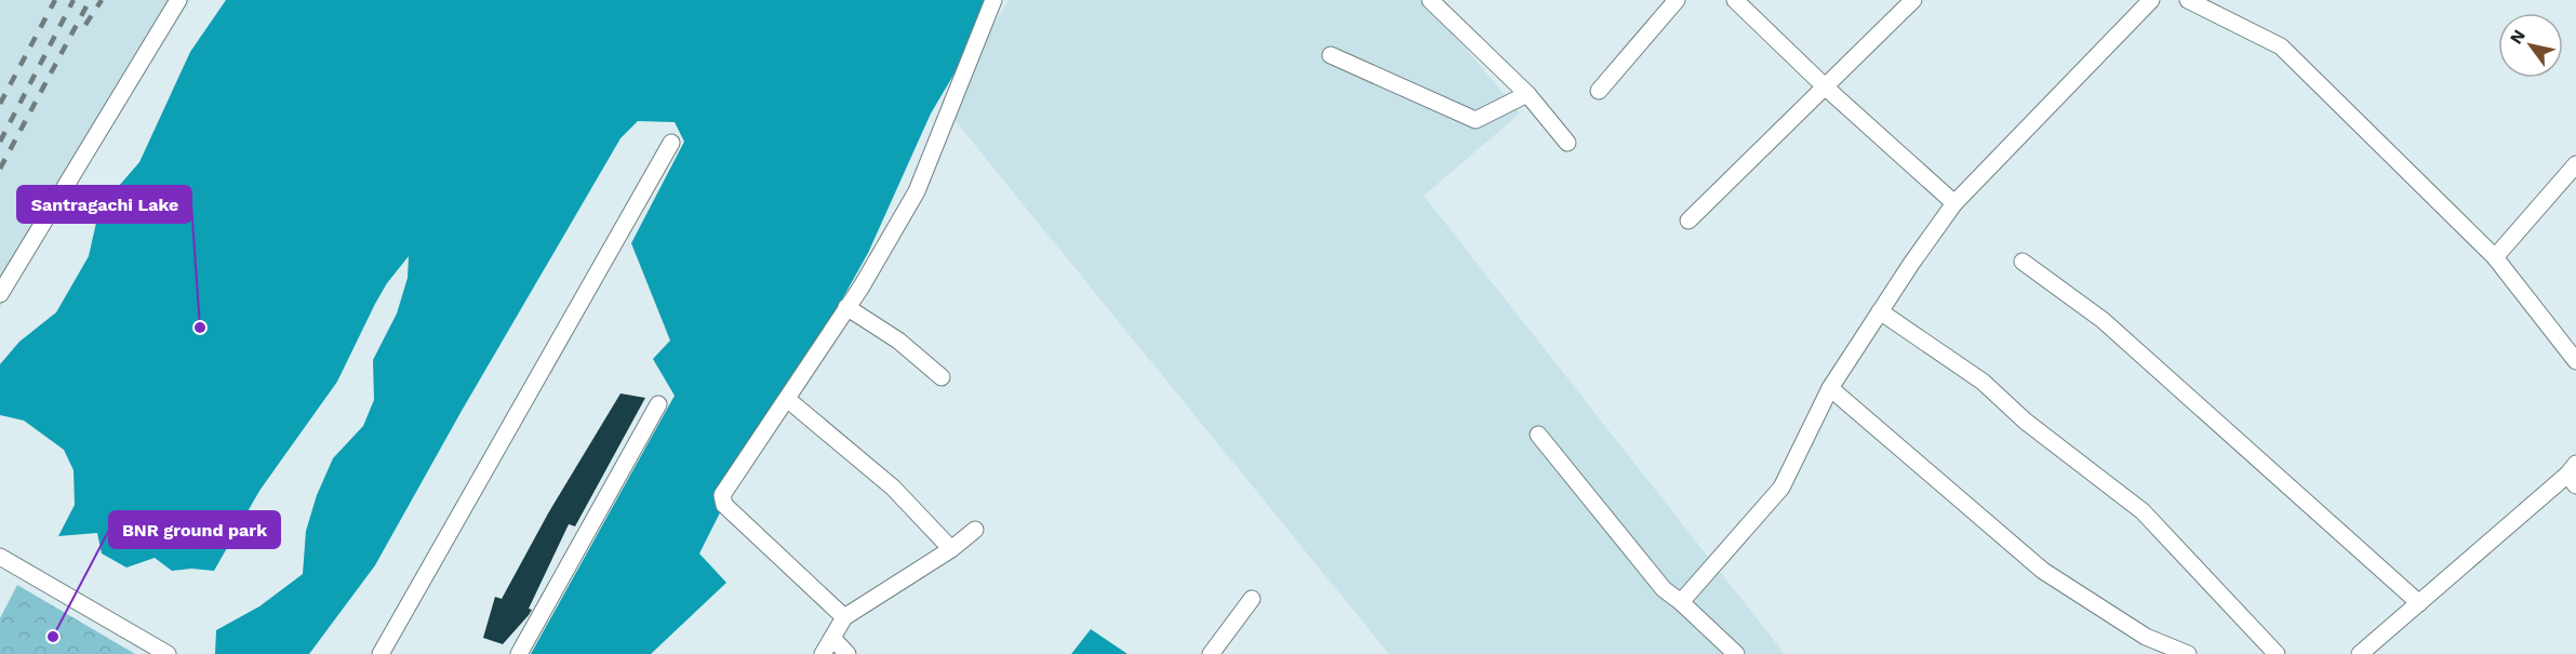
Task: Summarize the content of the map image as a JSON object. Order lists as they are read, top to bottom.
{
  "places": ["Santragachi Lake", "BNR ground park"],
  "north": "top left"
}
